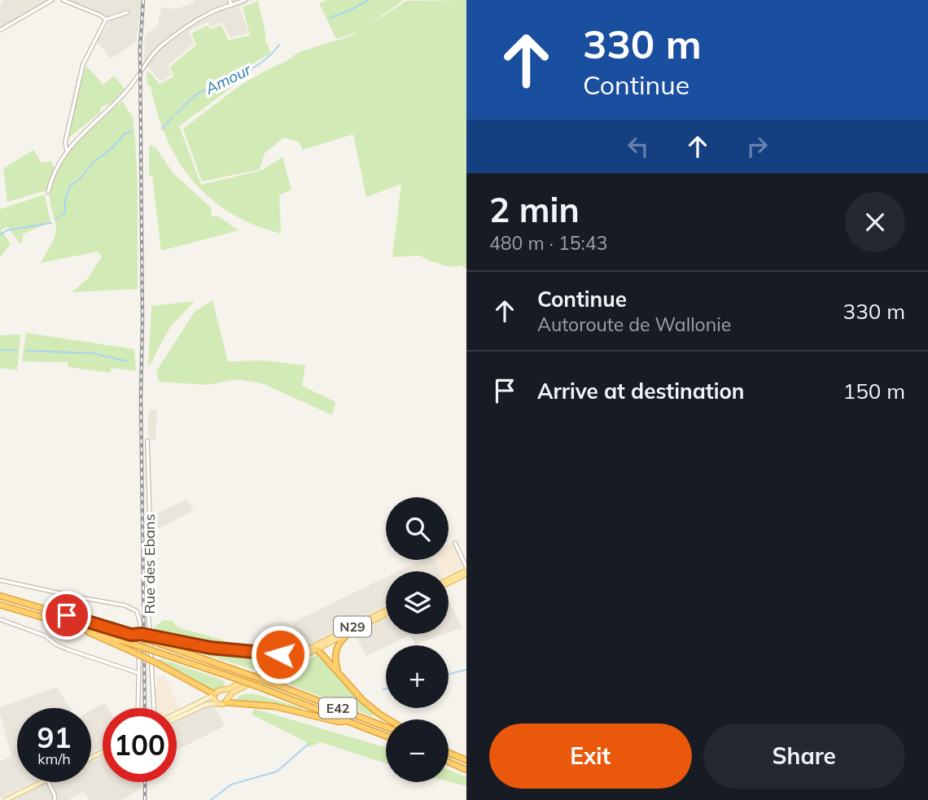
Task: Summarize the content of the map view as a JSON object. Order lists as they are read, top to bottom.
{
  "streets": {
    "highway": ["E42"],
    "main road": ["N29"],
    "street": ["Rue des Ebans"]
  },
  "water": ["Amour"],
  "page": {
    "turn": ["330 m", "Continue"],
    "heading": ["2 min", "480 m · 15:43"],
    "list": [
      {
        "name": "Continue",
        "note": "Autoroute de Wallonie",
        "value": "330 m"
      },
      {
        "name": "Arrive at destination",
        "value": "150 m"
      }
    ],
    "map_buttons": ["+", "−"],
    "speed": "91 km/h",
    "limit": "100",
    "buttons": ["Exit", "Share"]
  }
}
